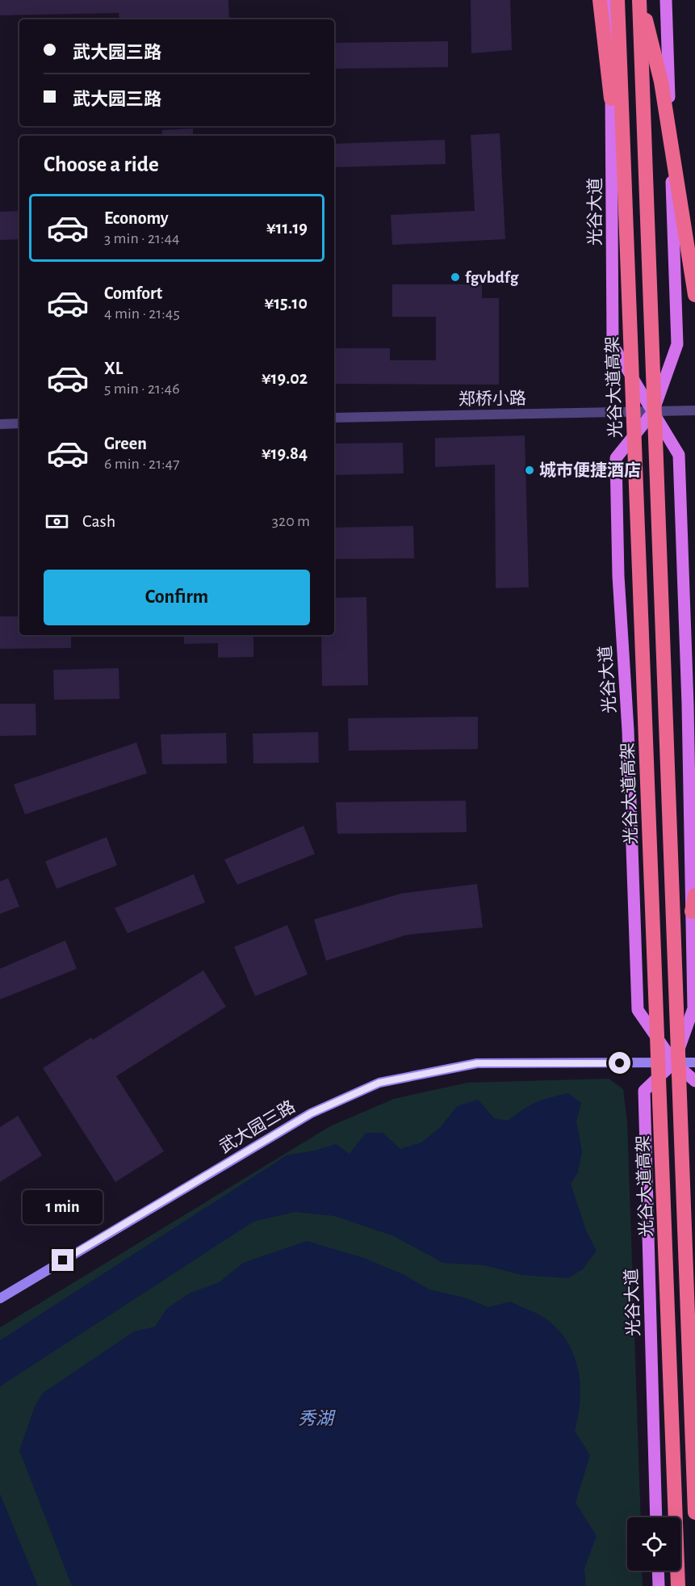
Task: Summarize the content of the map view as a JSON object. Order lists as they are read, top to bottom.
{
  "streets": {
    "highway": ["光谷大道高架"],
    "main road": ["光谷大道"],
    "street": ["郑桥小路", "武大园三路"]
  },
  "crossings": [
    ["光谷大道", "郑桥小路"],
    ["光谷大道", "武大园三路"]
  ],
  "water": ["秀湖"],
  "places": ["fgvbdfg", "城市便捷酒店"],
  "page": {
    "banner": ["武大园三路", "武大园三路"],
    "heading": "Choose a ride",
    "list": [
      {
        "name": "Economy",
        "note": "3 min · 21:44",
        "value": "¥11.19"
      },
      {
        "name": "Comfort",
        "note": "4 min · 21:45",
        "value": "¥15.10"
      },
      {
        "name": "XL",
        "note": "5 min · 21:46",
        "value": "¥19.02"
      },
      {
        "name": "Green",
        "note": "6 min · 21:47",
        "value": "¥19.84"
      }
    ],
    "pay": ["Cash", "320 m"],
    "buttons": "Confirm",
    "bubble": "1 min"
  }
}
